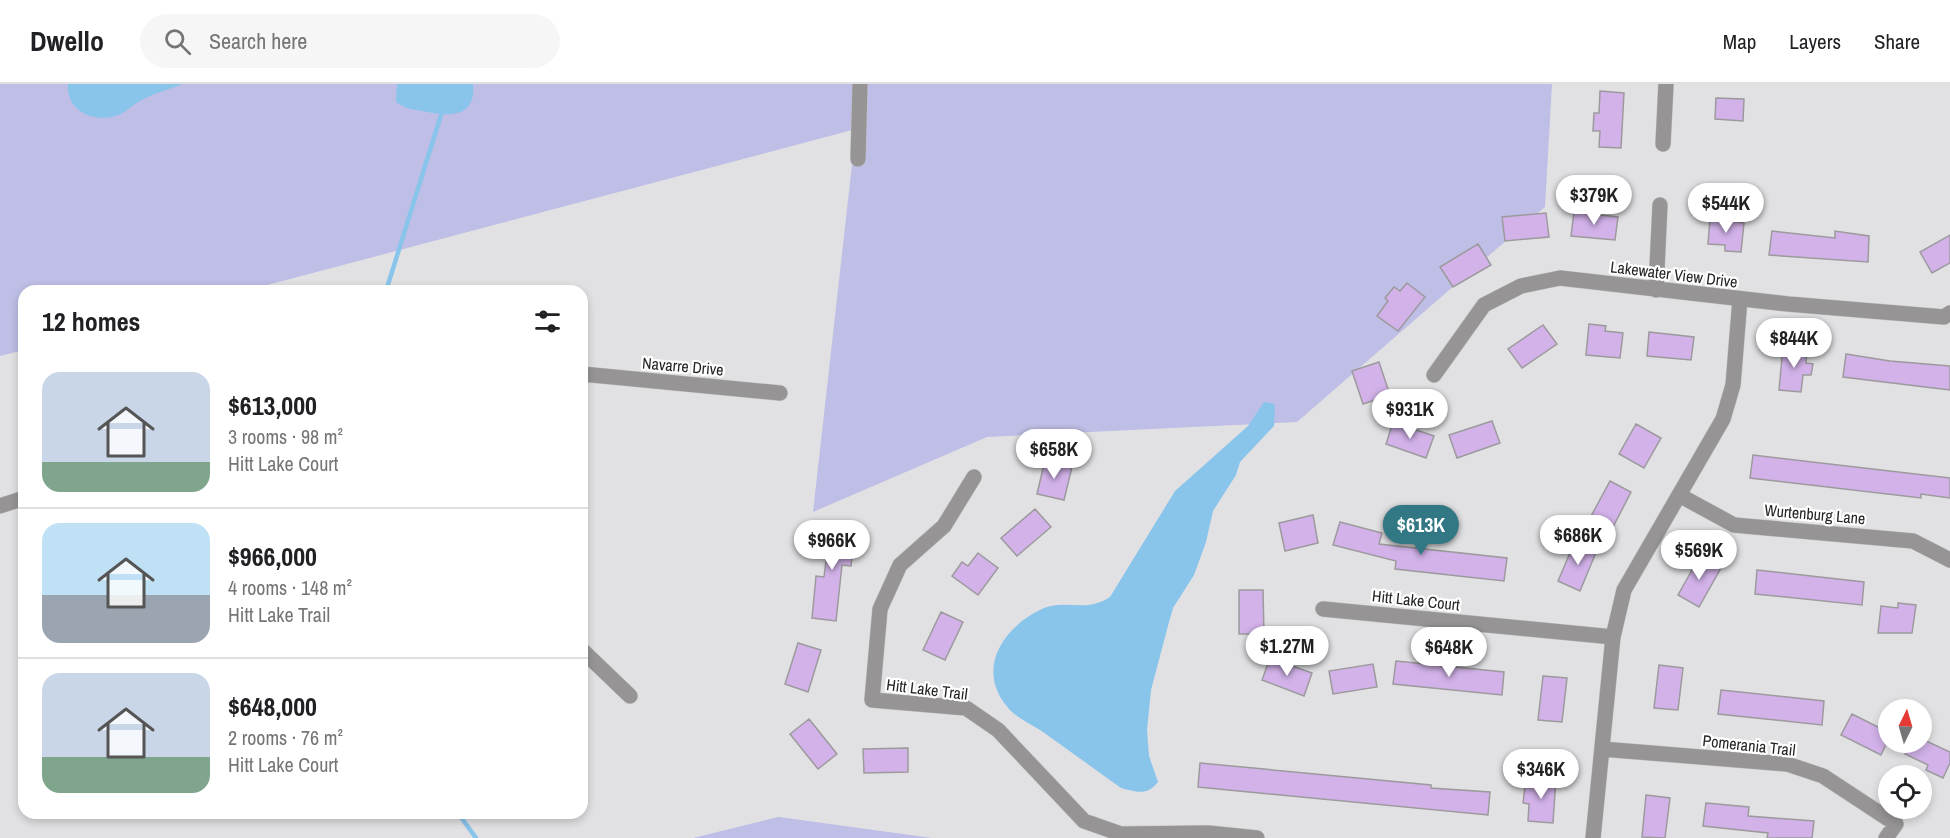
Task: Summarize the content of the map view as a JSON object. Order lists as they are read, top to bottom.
{
  "streets": {
    "street": [
      "Lakewater View Drive",
      "Navarre Drive",
      "Wurtenburg Lane",
      "Hitt Lake Court",
      "Hitt Lake Trail",
      "Pomerania Trail"
    ]
  },
  "north": "top",
  "page": {
    "header": "Dwello",
    "search": "Search here",
    "nav": ["Map", "Layers", "Share"],
    "price": [
      "$379K",
      "$544K",
      "$844K",
      "$931K",
      "$658K",
      "$613K",
      "$686K",
      "$966K",
      "$569K",
      "$1.27M",
      "$648K",
      "$346K"
    ],
    "heading": "12 homes",
    "list": [
      {
        "name": "$613,000",
        "note": "3 rooms · 98 m² · Hitt Lake Court"
      },
      {
        "name": "$966,000",
        "note": "4 rooms · 148 m² · Hitt Lake Trail"
      },
      {
        "name": "$648,000",
        "note": "2 rooms · 76 m² · Hitt Lake Court"
      }
    ]
  }
}
